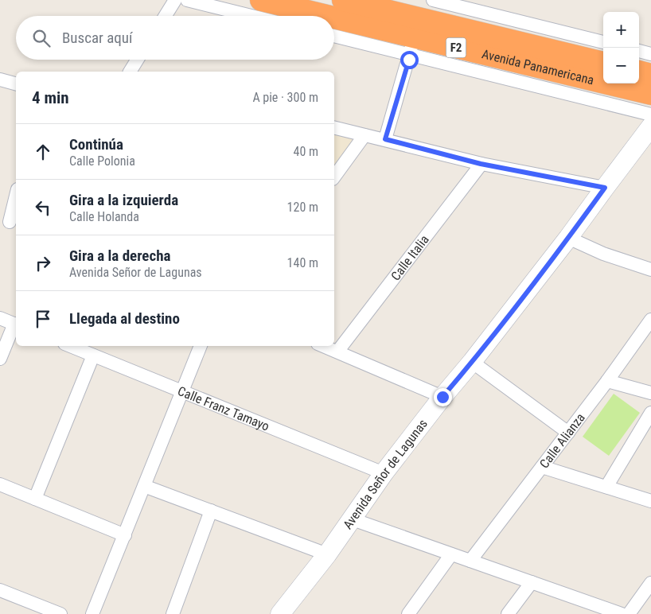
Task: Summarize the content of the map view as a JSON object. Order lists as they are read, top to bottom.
{
  "streets": {
    "highway": ["F2", "Avenida Panamericana"],
    "street": [
      "Calle Italia",
      "Calle Franz Tamayo",
      "Calle Alianza",
      "Avenida Señor de Lagunas"
    ]
  },
  "crossings": [
    ["Calle Franz Tamayo", "Avenida Señor de Lagunas"]
  ],
  "page": {
    "map_buttons": ["+", "−"],
    "search": "Buscar aquí",
    "heading": ["4 min", "A pie · 300 m"],
    "list": [
      ["Continúa", "Calle Polonia", "40 m"],
      ["Gira a la izquierda", "Calle Holanda", "120 m"],
      ["Gira a la derecha", "Avenida Señor de Lagunas", "140 m"],
      "Llegada al destino"
    ]
  }
}
